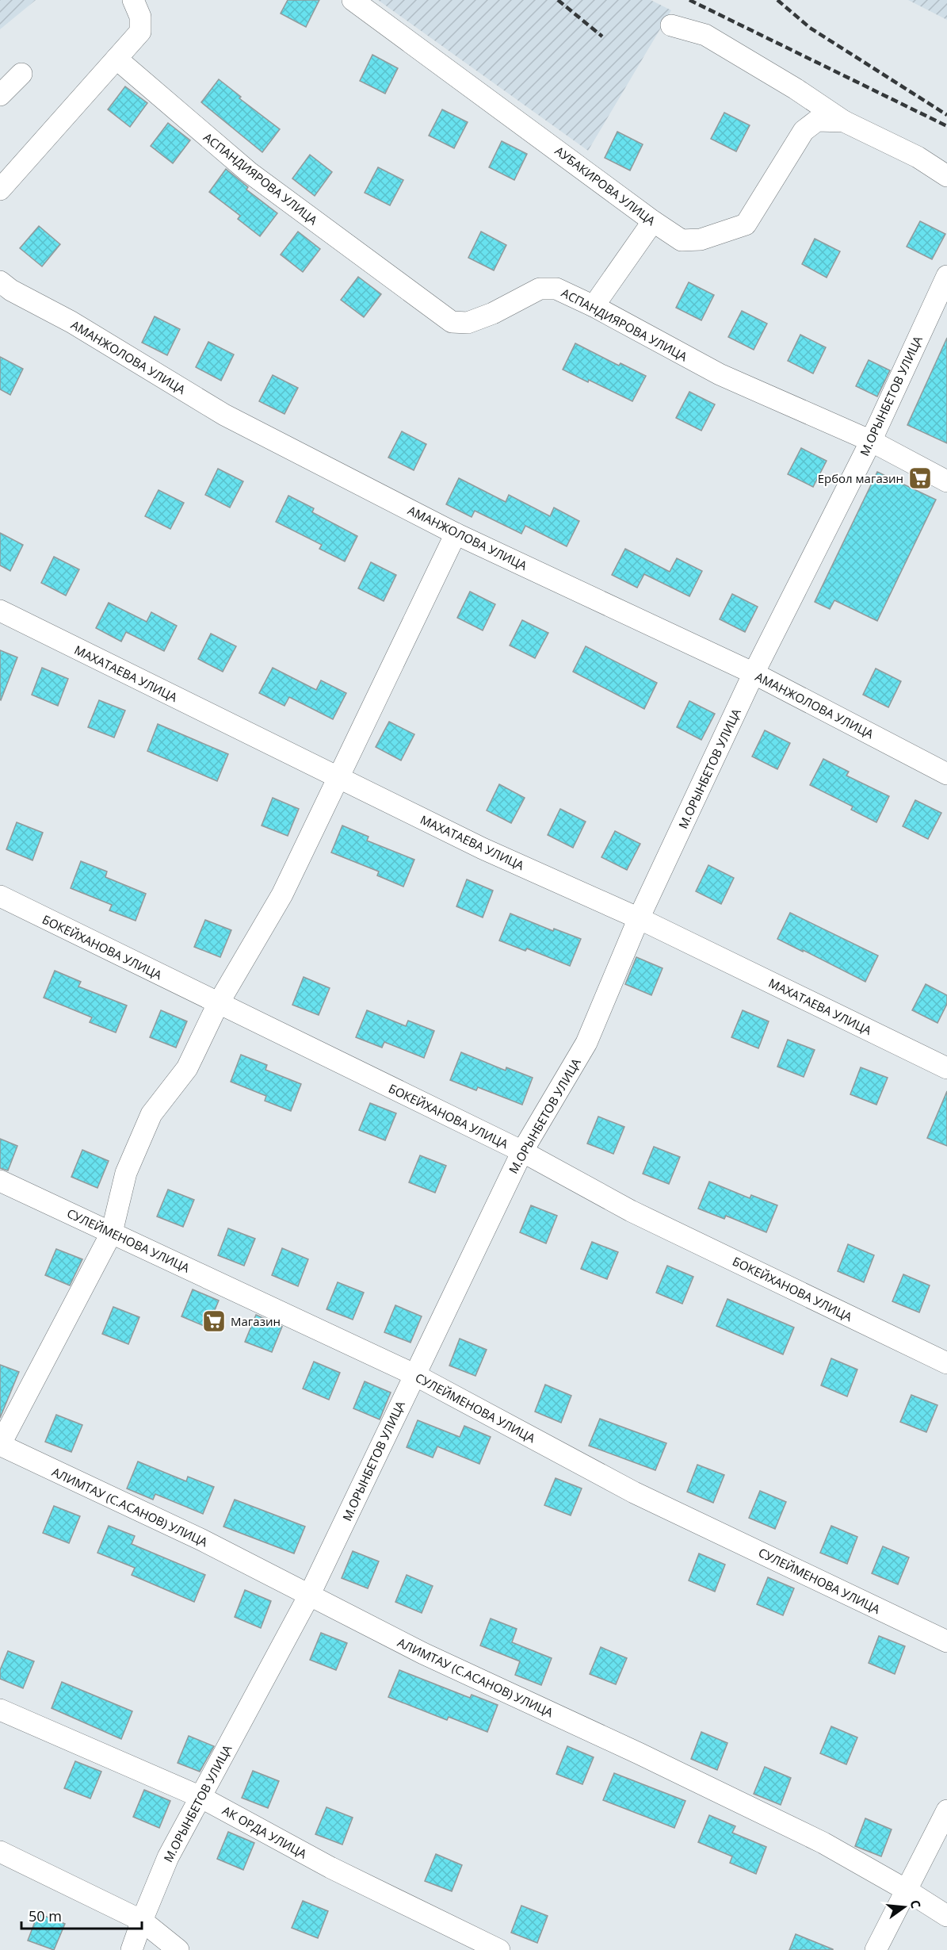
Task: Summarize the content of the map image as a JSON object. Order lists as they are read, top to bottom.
{
  "streets": {
    "street": [
      "АСПАНДИЯРОВА УЛИЦА",
      "АУБАКИРОВА УЛИЦА",
      "АМАНЖОЛОВА УЛИЦА",
      "М.ОРЫНБЕТОВ УЛИЦА",
      "МАХАТАЕВА УЛИЦА",
      "БОКЕЙХАНОВА УЛИЦА",
      "СУЛЕЙМЕНОВА УЛИЦА",
      "АЛИМТАУ (С.АСАНОВ) УЛИЦА",
      "АК ОРДА УЛИЦА"
    ]
  },
  "crossings": [
    ["АСПАНДИЯРОВА УЛИЦА", "М.ОРЫНБЕТОВ УЛИЦА"],
    ["АМАНЖОЛОВА УЛИЦА", "М.ОРЫНБЕТОВ УЛИЦА"],
    ["М.ОРЫНБЕТОВ УЛИЦА", "МАХАТАЕВА УЛИЦА"],
    ["М.ОРЫНБЕТОВ УЛИЦА", "БОКЕЙХАНОВА УЛИЦА"],
    ["М.ОРЫНБЕТОВ УЛИЦА", "СУЛЕЙМЕНОВА УЛИЦА"],
    ["М.ОРЫНБЕТОВ УЛИЦА", "АЛИМТАУ (С.АСАНОВ) УЛИЦА"],
    ["М.ОРЫНБЕТОВ УЛИЦА", "АК ОРДА УЛИЦА"]
  ],
  "places": {
    "supermarket": ["Ербол магазин", "Магазин"]
  },
  "scale_bar": "50 m",
  "north": "right"
}
